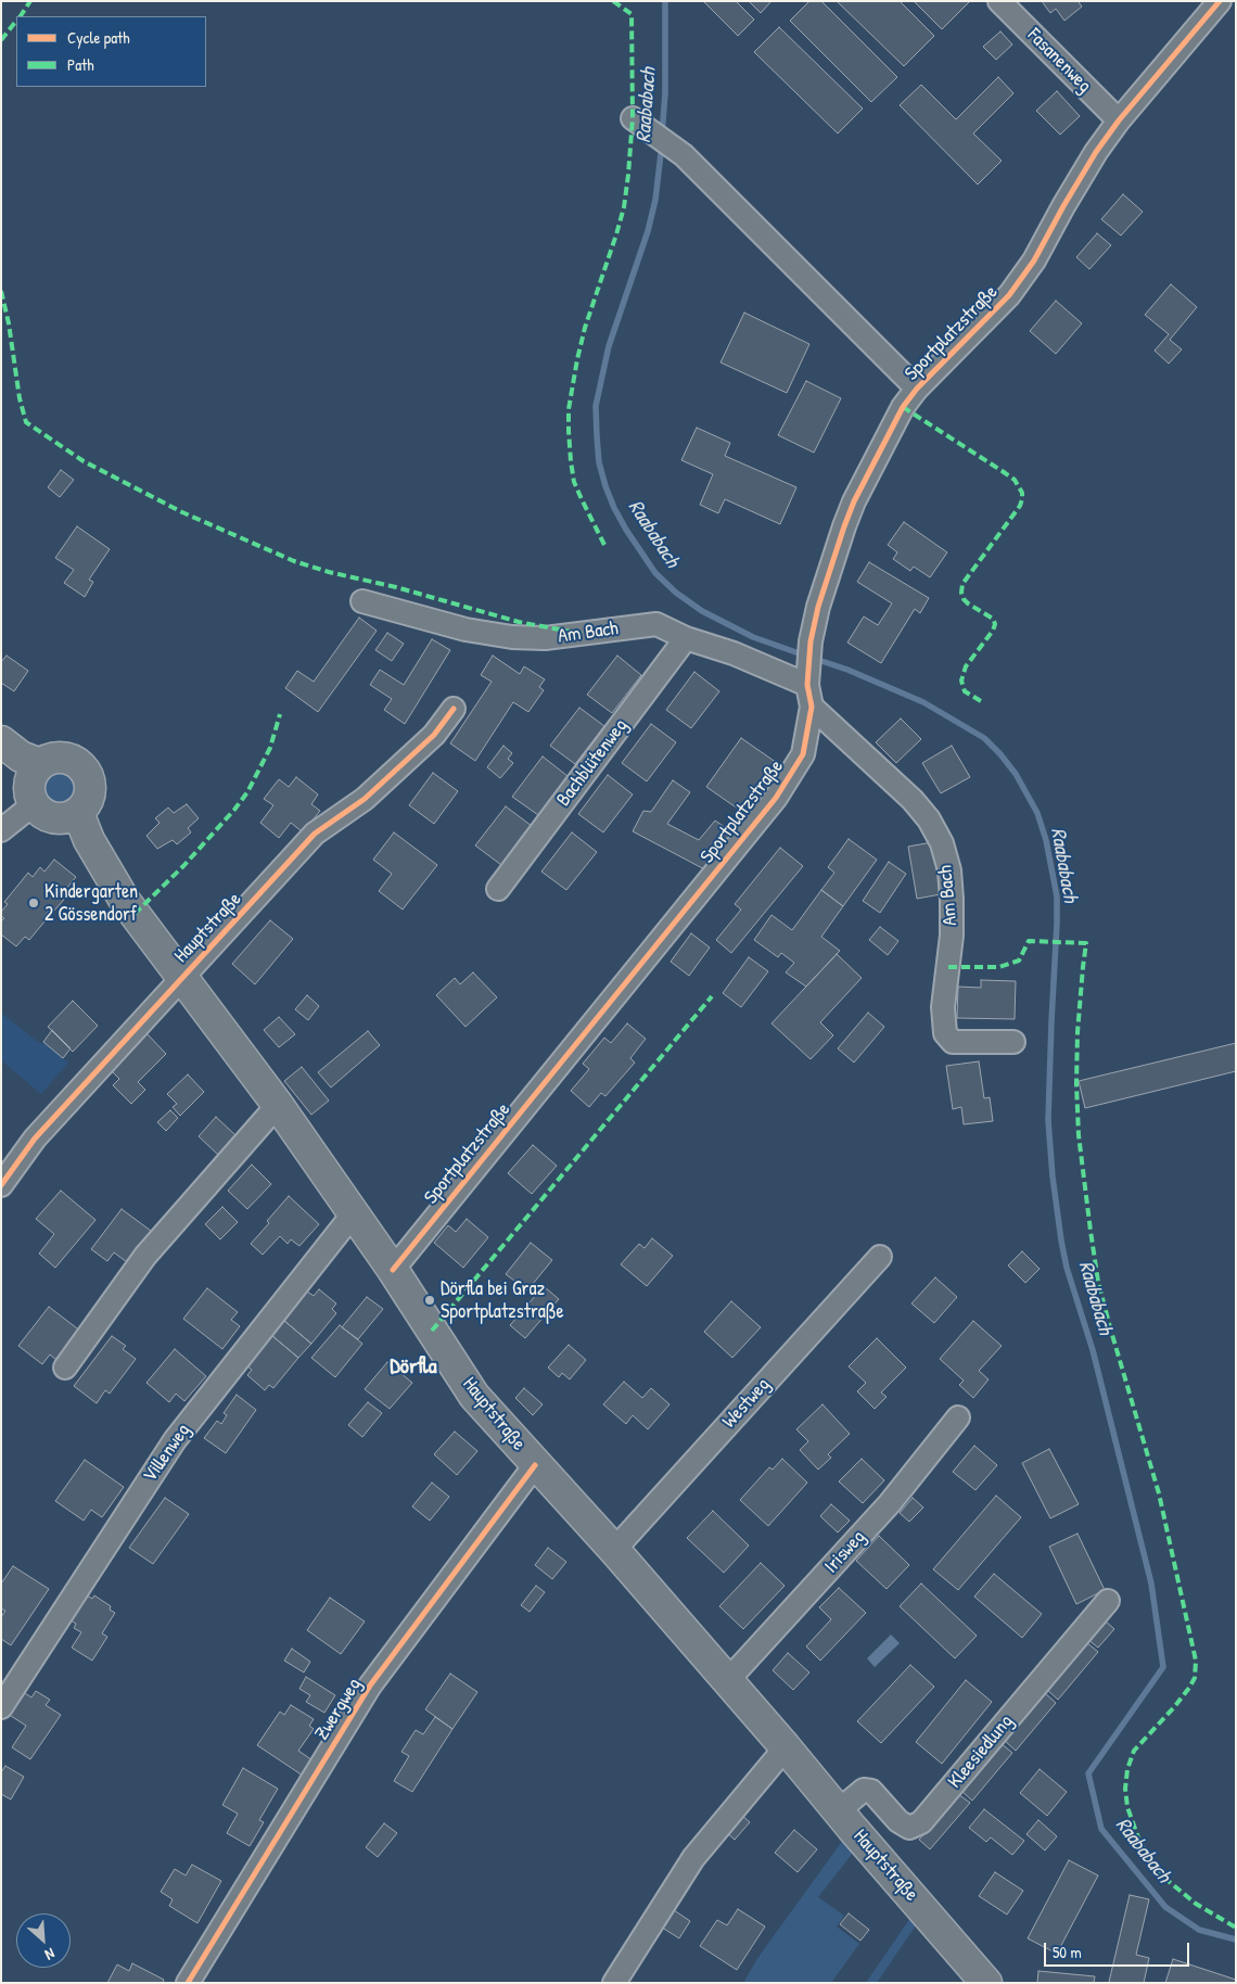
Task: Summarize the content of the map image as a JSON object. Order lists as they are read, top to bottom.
{
  "streets": {
    "main road": ["Hauptstraße"],
    "street": [
      "Fasanenweg",
      "Sportplatzstraße",
      "Am Bach",
      "Bachblütenweg",
      "Westweg",
      "Villenweg",
      "Irisweg",
      "Zwergweg",
      "Kleesiedlung"
    ]
  },
  "crossings": [
    ["Fasanenweg", "Sportplatzstraße"],
    ["Sportplatzstraße", "Am Bach"],
    ["Sportplatzstraße", "Hauptstraße"],
    ["Am Bach", "Bachblütenweg"],
    ["Hauptstraße", "Westweg"],
    ["Hauptstraße", "Villenweg"],
    ["Hauptstraße", "Irisweg"],
    ["Hauptstraße", "Zwergweg"],
    ["Hauptstraße", "Kleesiedlung"]
  ],
  "districts": ["Dörfla"],
  "water": ["Raababach"],
  "places": ["Kindergarten 2 Gössendorf", "Dörfla bei Graz Sportplatzstraße"],
  "legend": ["Cycle path", "Path"],
  "scale_bar": "50 m",
  "north": "bottom right"
}
